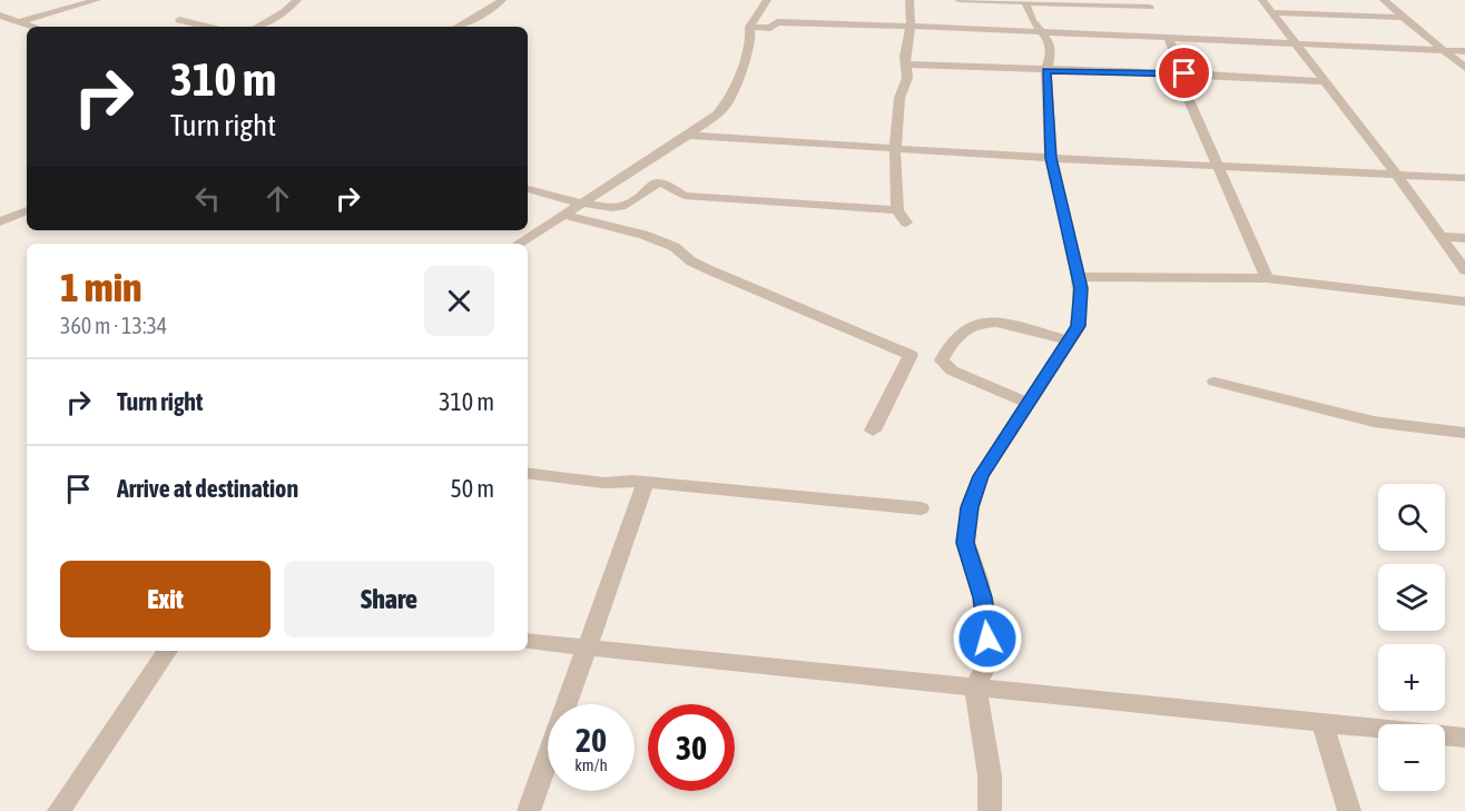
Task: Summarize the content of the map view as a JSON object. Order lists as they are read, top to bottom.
{
  "page": {
    "turn": ["310 m", "Turn right"],
    "heading": ["1 min", "360 m · 13:34"],
    "list": [
      {
        "name": "Turn right",
        "value": "310 m"
      },
      {
        "name": "Arrive at destination",
        "value": "50 m"
      }
    ],
    "map_buttons": ["+", "−"],
    "buttons": ["Exit", "Share"],
    "speed": "20 km/h",
    "limit": "30"
  }
}
